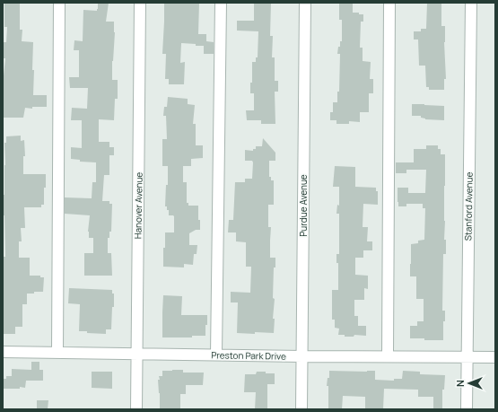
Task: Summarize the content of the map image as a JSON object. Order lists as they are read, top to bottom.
{
  "streets": {
    "street": [
      "Hanover Avenue",
      "Purdue Avenue",
      "Stanford Avenue",
      "Preston Park Drive"
    ]
  },
  "crossings": [
    ["Hanover Avenue", "Preston Park Drive"],
    ["Purdue Avenue", "Preston Park Drive"],
    ["Stanford Avenue", "Preston Park Drive"]
  ],
  "north": "left"
}
